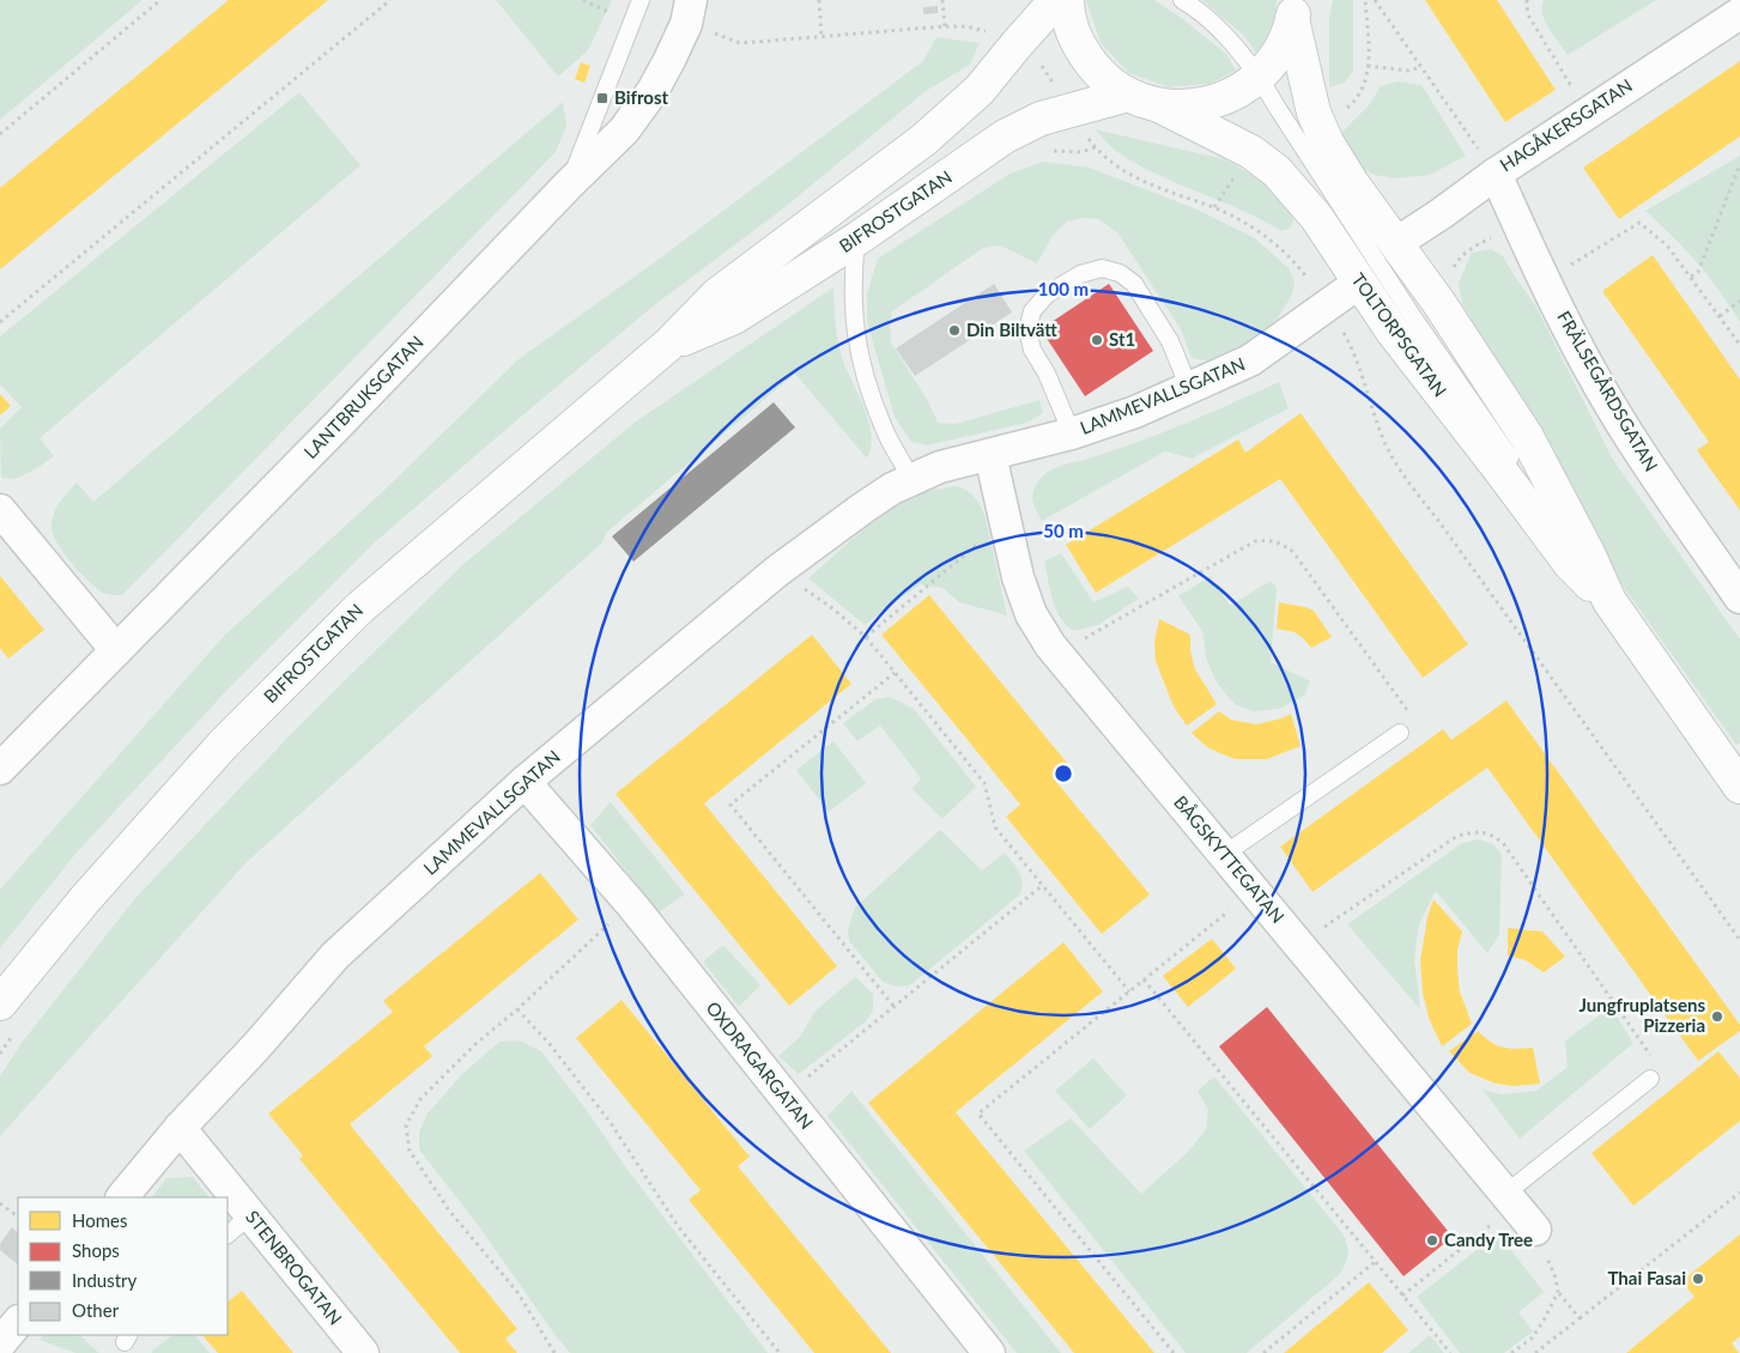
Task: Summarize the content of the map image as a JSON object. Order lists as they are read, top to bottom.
{
  "streets": {
    "main road": ["BIFROSTGATAN", "TOLTORPSGATAN"],
    "street": [
      "HAGÅKERSGATAN",
      "FRÄLSEGÅRDSGATAN",
      "LAMMEVALLSGATAN",
      "LANTBRUKSGATAN",
      "BÅGSKYTTEGATAN",
      "OXDRAGARGATAN",
      "STENBROGATAN"
    ]
  },
  "crossings": [
    ["HAGÅKERSGATAN", "TOLTORPSGATAN"],
    ["HAGÅKERSGATAN", "FRÄLSEGÅRDSGATAN"],
    ["TOLTORPSGATAN", "LAMMEVALLSGATAN"],
    ["LAMMEVALLSGATAN", "BÅGSKYTTEGATAN"],
    ["LAMMEVALLSGATAN", "OXDRAGARGATAN"],
    ["LAMMEVALLSGATAN", "STENBROGATAN"]
  ],
  "places": {
    "transit": ["Bifrost"],
    "other": [
      "Din Biltvätt",
      "St1",
      "Jungfruplatsens Pizzeria",
      "Candy Tree",
      "Thai Fasai"
    ]
  },
  "legend": [
    "Homes",
    "Shops",
    "Industry",
    "Other"
  ],
  "rings": ["100 m", "50 m"]
}
